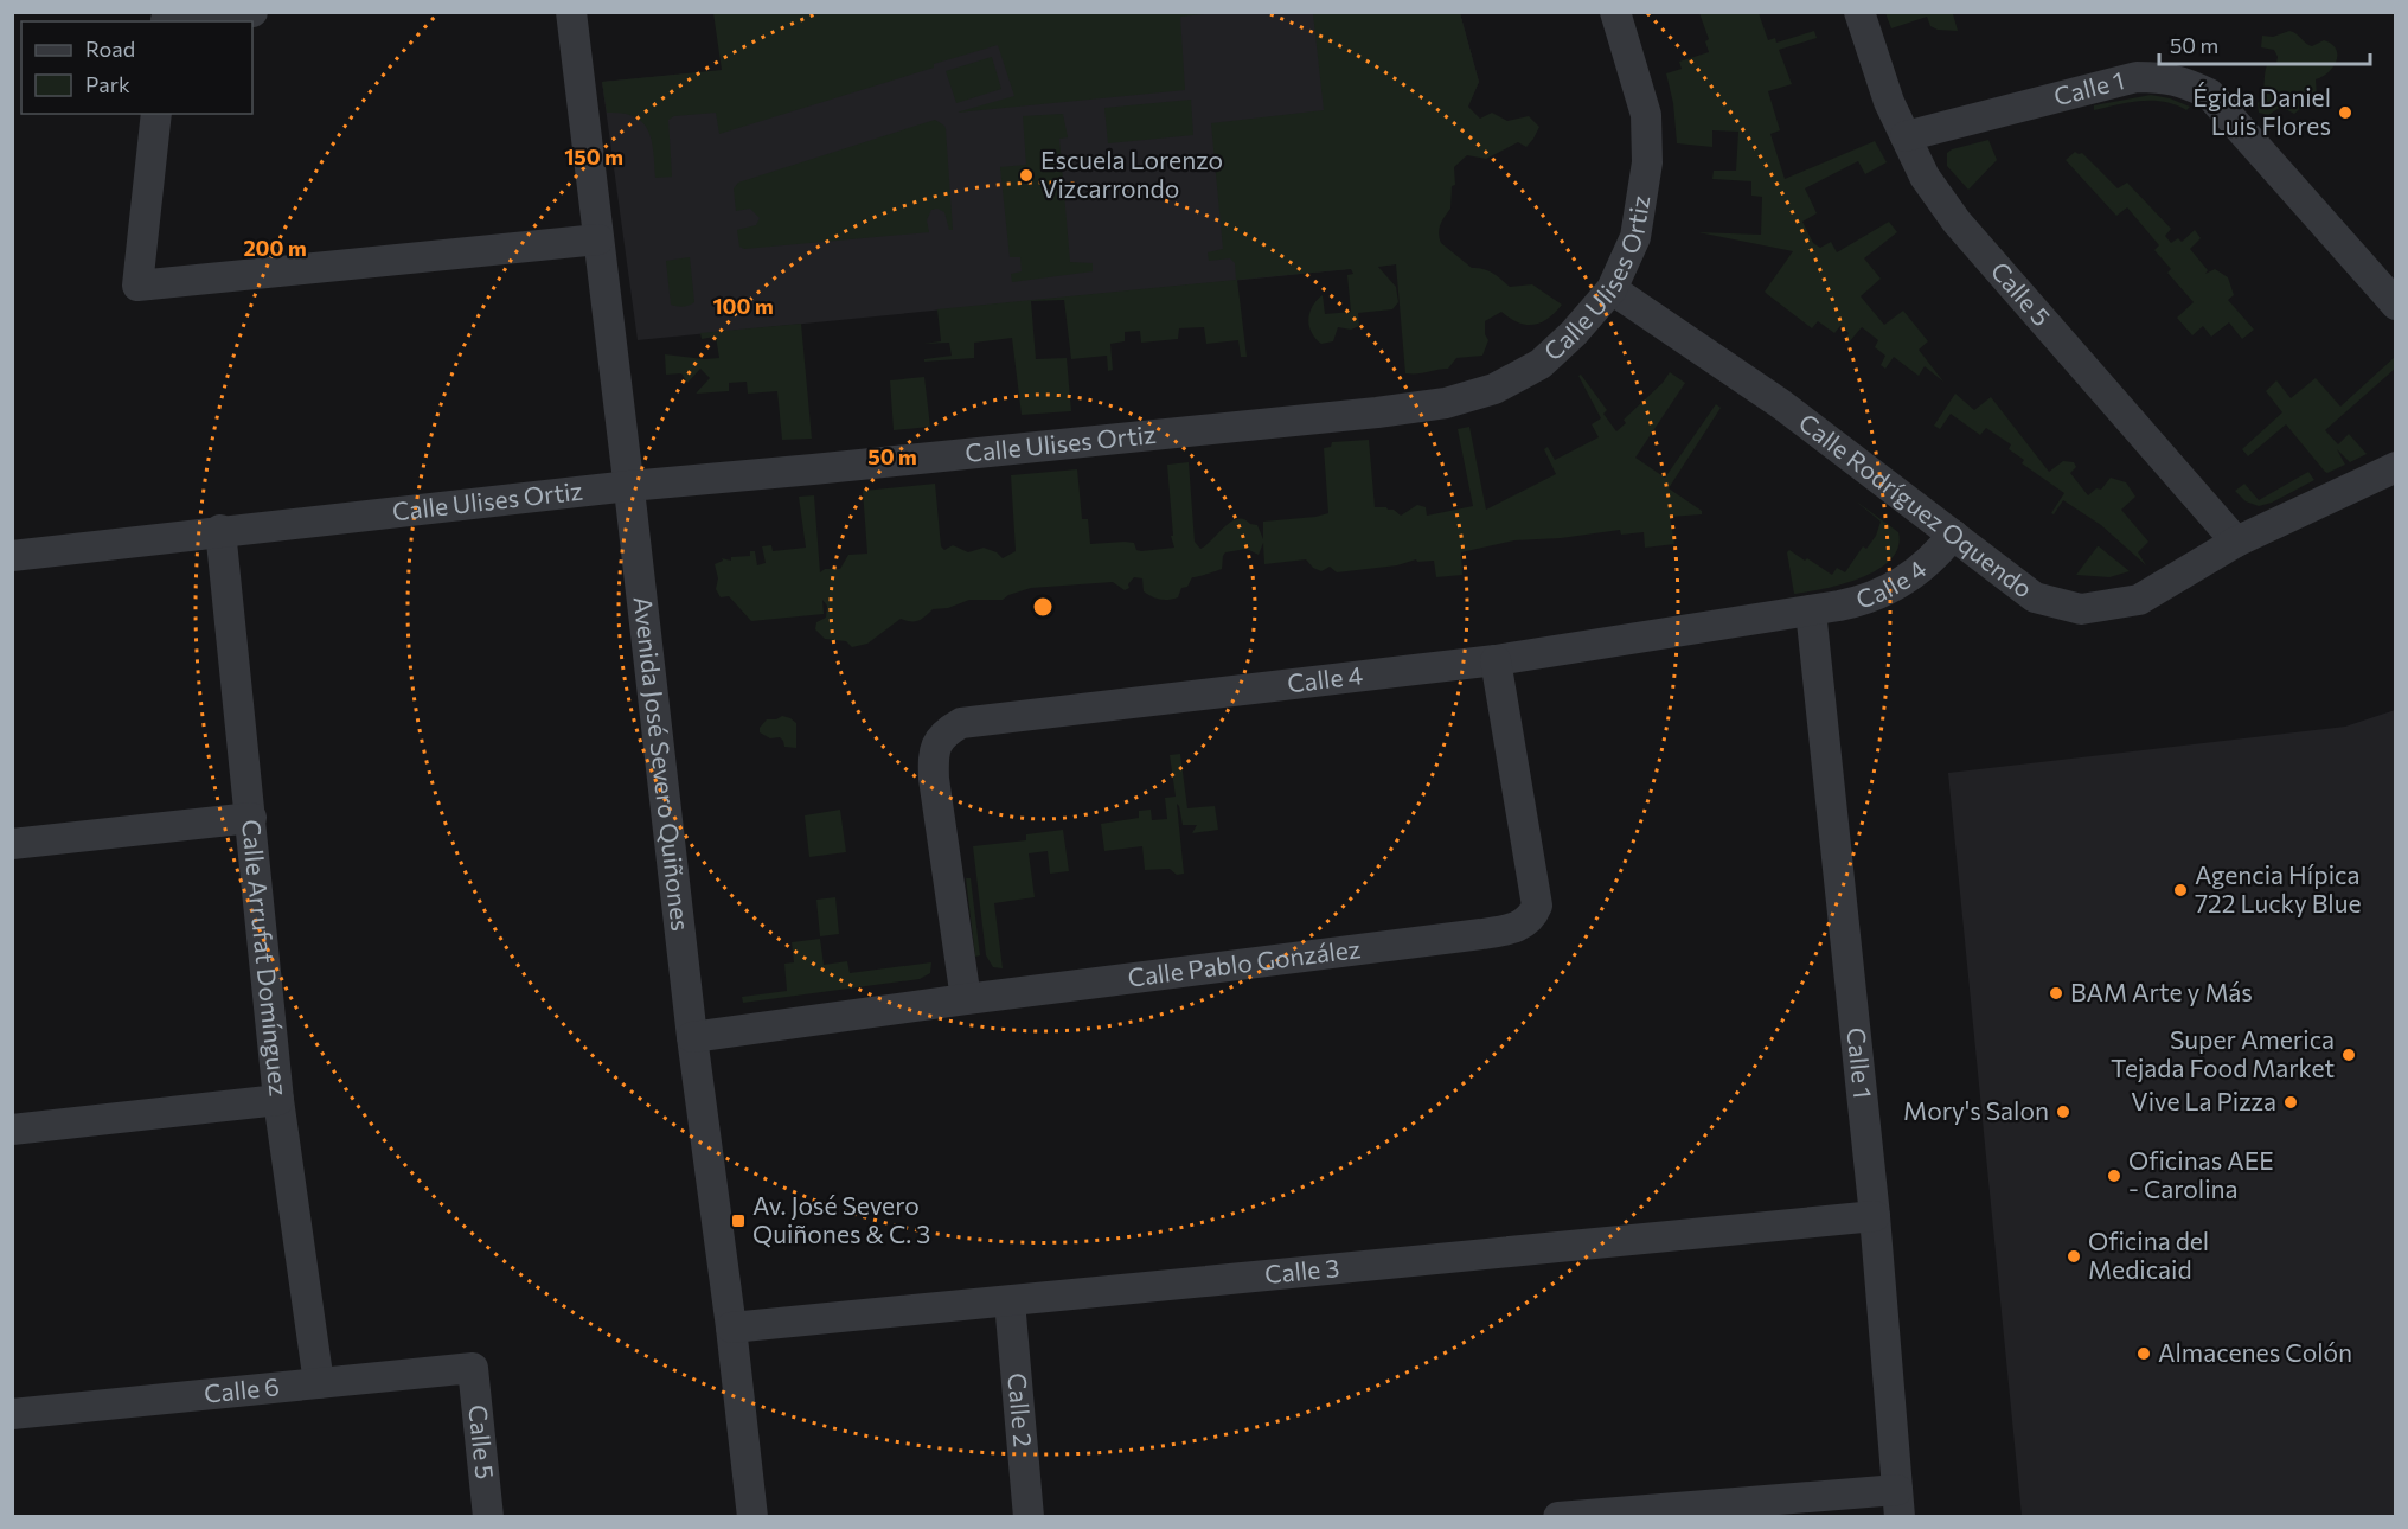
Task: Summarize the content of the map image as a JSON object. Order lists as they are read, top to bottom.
{
  "streets": {
    "street": [
      "Calle 1",
      "Calle Ulises Ortiz",
      "Calle 5",
      "Calle Rodríguez Oquendo",
      "Calle 4",
      "Avenida José Severo Quiñones",
      "Calle Arrufat Domínguez",
      "Calle Pablo González",
      "Calle 3",
      "Calle 6",
      "Calle 2"
    ]
  },
  "crossings": [
    ["Calle 1", "Calle 5"],
    ["Calle 1", "Calle 4"],
    ["Calle 1", "Calle 3"],
    ["Calle Ulises Ortiz", "Calle Rodríguez Oquendo"],
    ["Calle Ulises Ortiz", "Avenida José Severo Quiñones"],
    ["Calle Ulises Ortiz", "Calle Arrufat Domínguez"],
    ["Calle 5", "Calle Rodríguez Oquendo"],
    ["Calle 5", "Calle 6"],
    ["Calle Rodríguez Oquendo", "Calle 4"],
    ["Calle 4", "Calle Pablo González"],
    ["Avenida José Severo Quiñones", "Calle Pablo González"],
    ["Avenida José Severo Quiñones", "Calle 3"],
    ["Calle Arrufat Domínguez", "Calle 6"],
    ["Calle 3", "Calle 2"]
  ],
  "places": {
    "other": [
      "Égida Daniel Luis Flores",
      "Escuela Lorenzo Vizcarrondo",
      "Agencia Hípica 722 Lucky Blue",
      "BAM Arte y Más",
      "Super America Tejada Food Market",
      "Vive La Pizza",
      "Mory's Salon",
      "Oficinas AEE - Carolina",
      "Oficina del Medicaid",
      "Almacenes Colón"
    ],
    "transit": ["Av. José Severo Quiñones & C. 3"]
  },
  "legend": ["Road", "Park"],
  "scale_bar": "50 m",
  "rings": [
    "150 m",
    "200 m",
    "100 m",
    "50 m"
  ]
}
